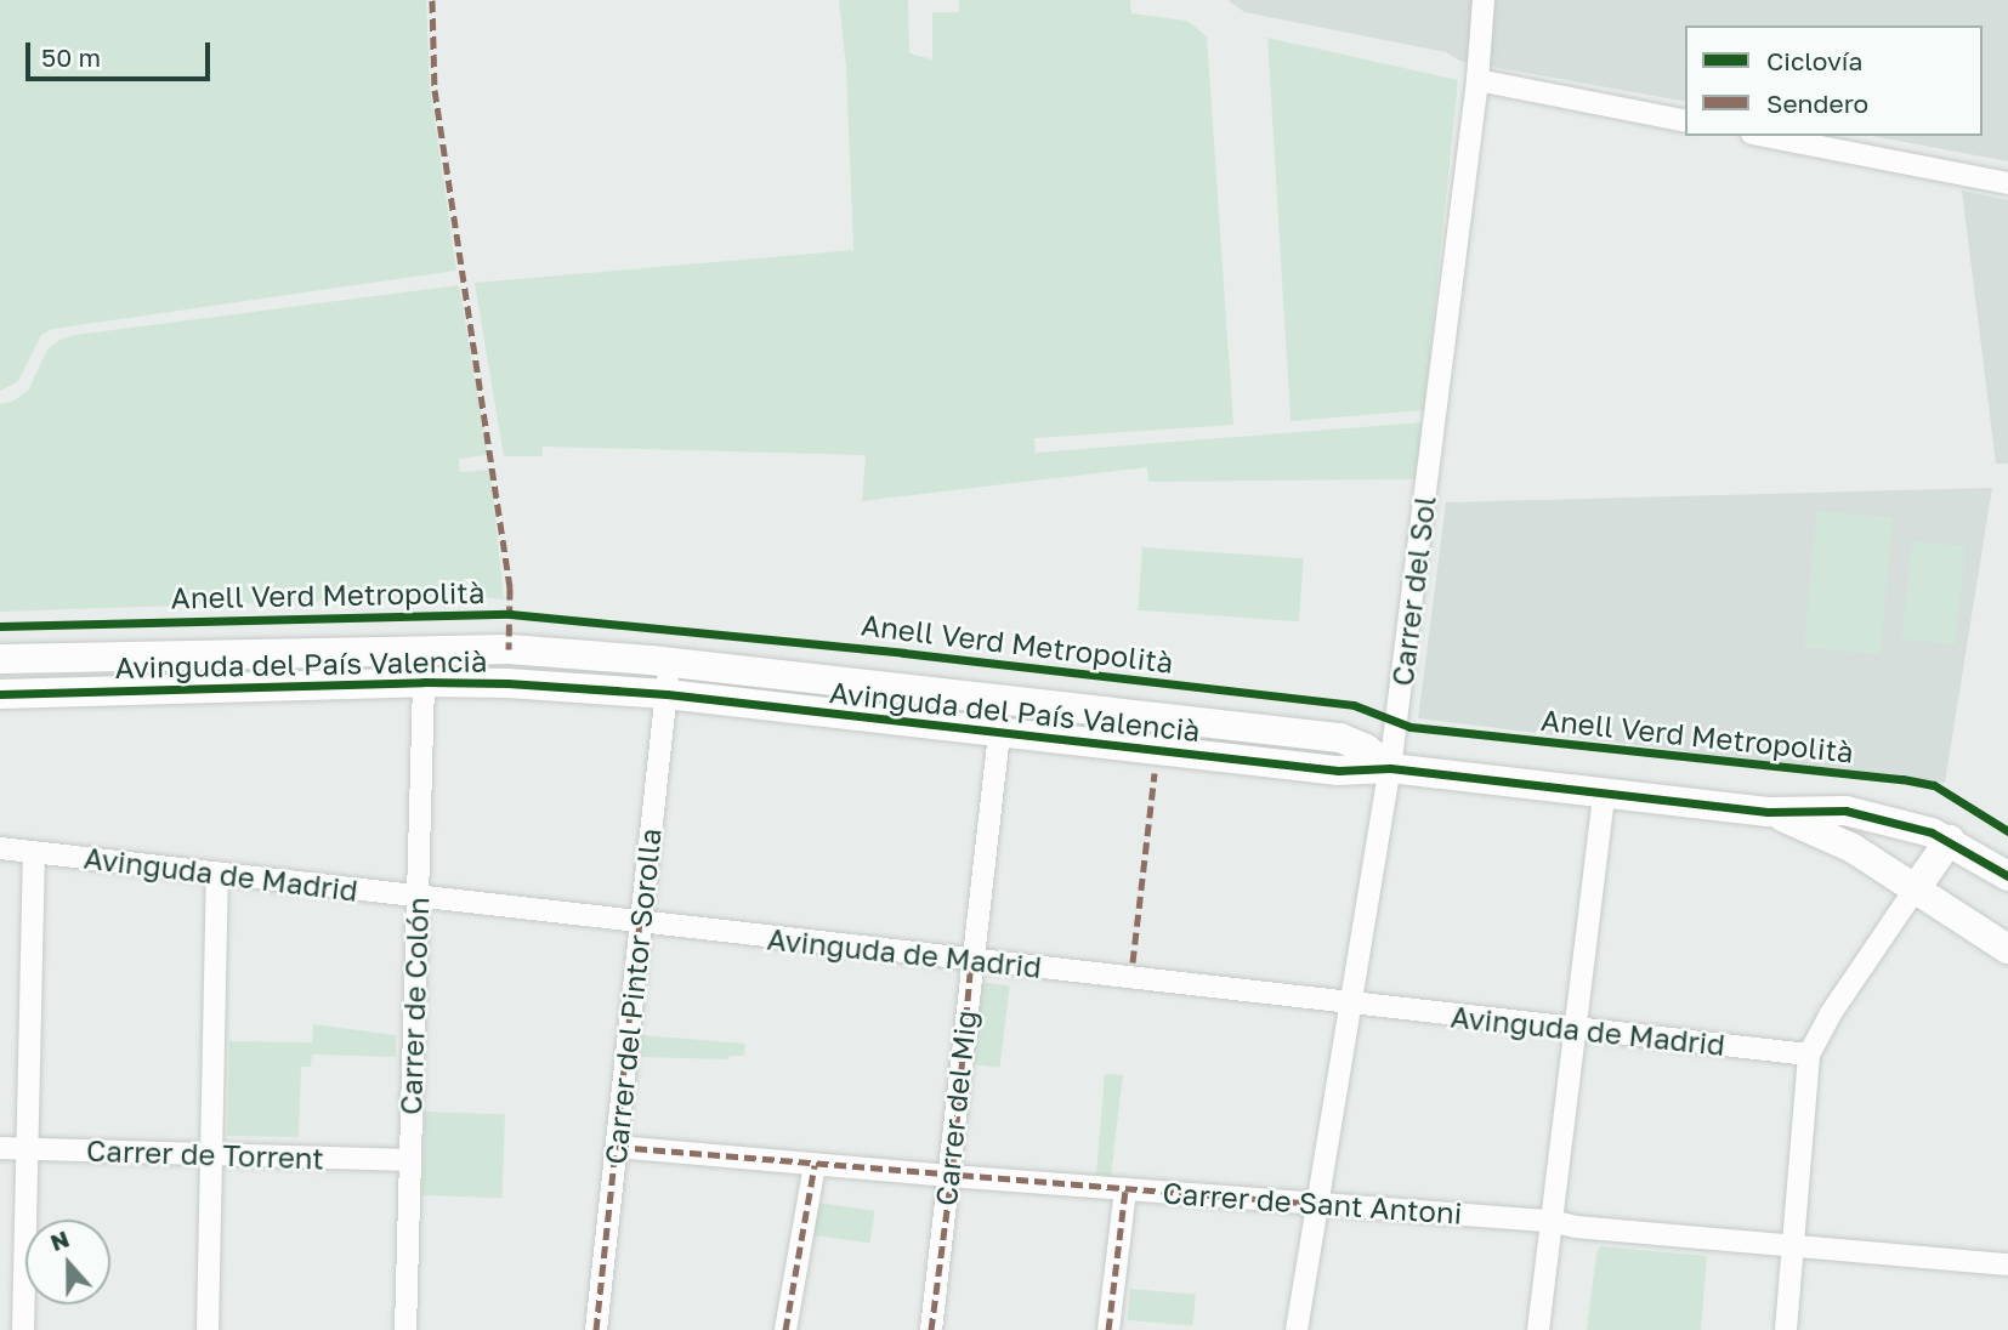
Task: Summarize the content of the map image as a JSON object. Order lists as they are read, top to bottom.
{
  "streets": {
    "street": [
      "Carrer del Sol",
      "Avinguda del País Valencià",
      "Avinguda de Madrid",
      "Carrer del Pintor Sorolla",
      "Carrer de Colón",
      "Carrer del Mig",
      "Carrer de Torrent",
      "Carrer de Sant Antoni"
    ],
    "cycle path": ["Anell Verd Metropolità"]
  },
  "crossings": [
    ["Carrer del Sol", "Avinguda del País Valencià"],
    ["Carrer del Sol", "Avinguda de Madrid"],
    ["Carrer del Sol", "Carrer de Sant Antoni"],
    ["Avinguda del País Valencià", "Carrer del Pintor Sorolla"],
    ["Avinguda del País Valencià", "Carrer de Colón"],
    ["Avinguda del País Valencià", "Carrer del Mig"],
    ["Avinguda de Madrid", "Carrer del Pintor Sorolla"],
    ["Avinguda de Madrid", "Carrer de Colón"],
    ["Avinguda de Madrid", "Carrer del Mig"],
    ["Carrer del Pintor Sorolla", "Carrer de Sant Antoni"],
    ["Carrer de Colón", "Carrer de Torrent"],
    ["Carrer del Mig", "Carrer de Sant Antoni"]
  ],
  "legend": ["Ciclovía", "Sendero"],
  "scale_bar": "50 m",
  "north": "top"
}
